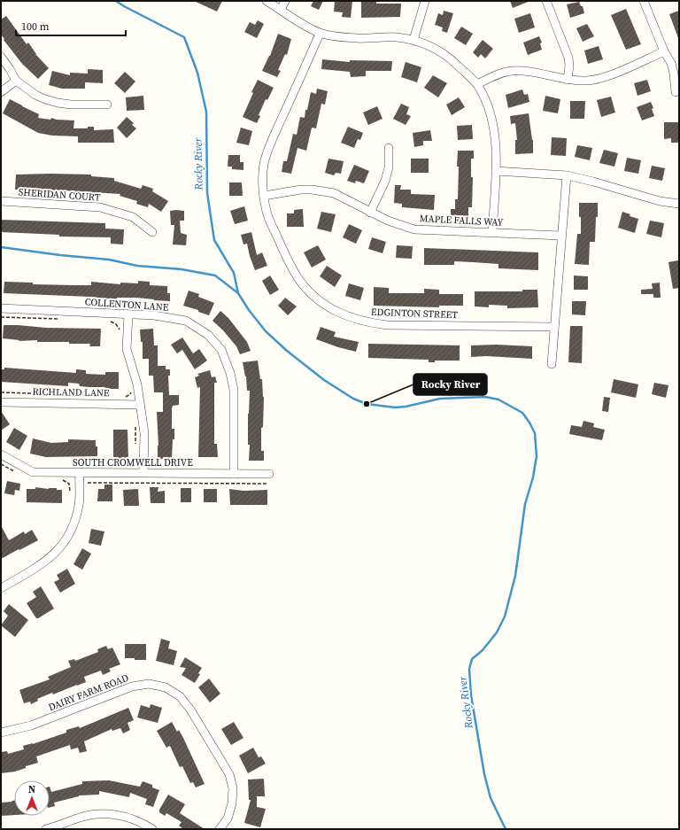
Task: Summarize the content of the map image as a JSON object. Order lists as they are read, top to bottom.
{
  "streets": {
    "street": [
      "SHERIDAN COURT",
      "MAPLE FALLS WAY",
      "COLLENTON LANE",
      "EDGINTON STREET",
      "RICHLAND LANE",
      "SOUTH CROMWELL DRIVE",
      "DAIRY FARM ROAD"
    ]
  },
  "crossings": [
    ["MAPLE FALLS WAY", "EDGINTON STREET"],
    ["COLLENTON LANE", "SOUTH CROMWELL DRIVE"]
  ],
  "water": ["Rocky River"],
  "places": ["Rocky River"],
  "scale_bar": "100 m",
  "north": "top"
}
